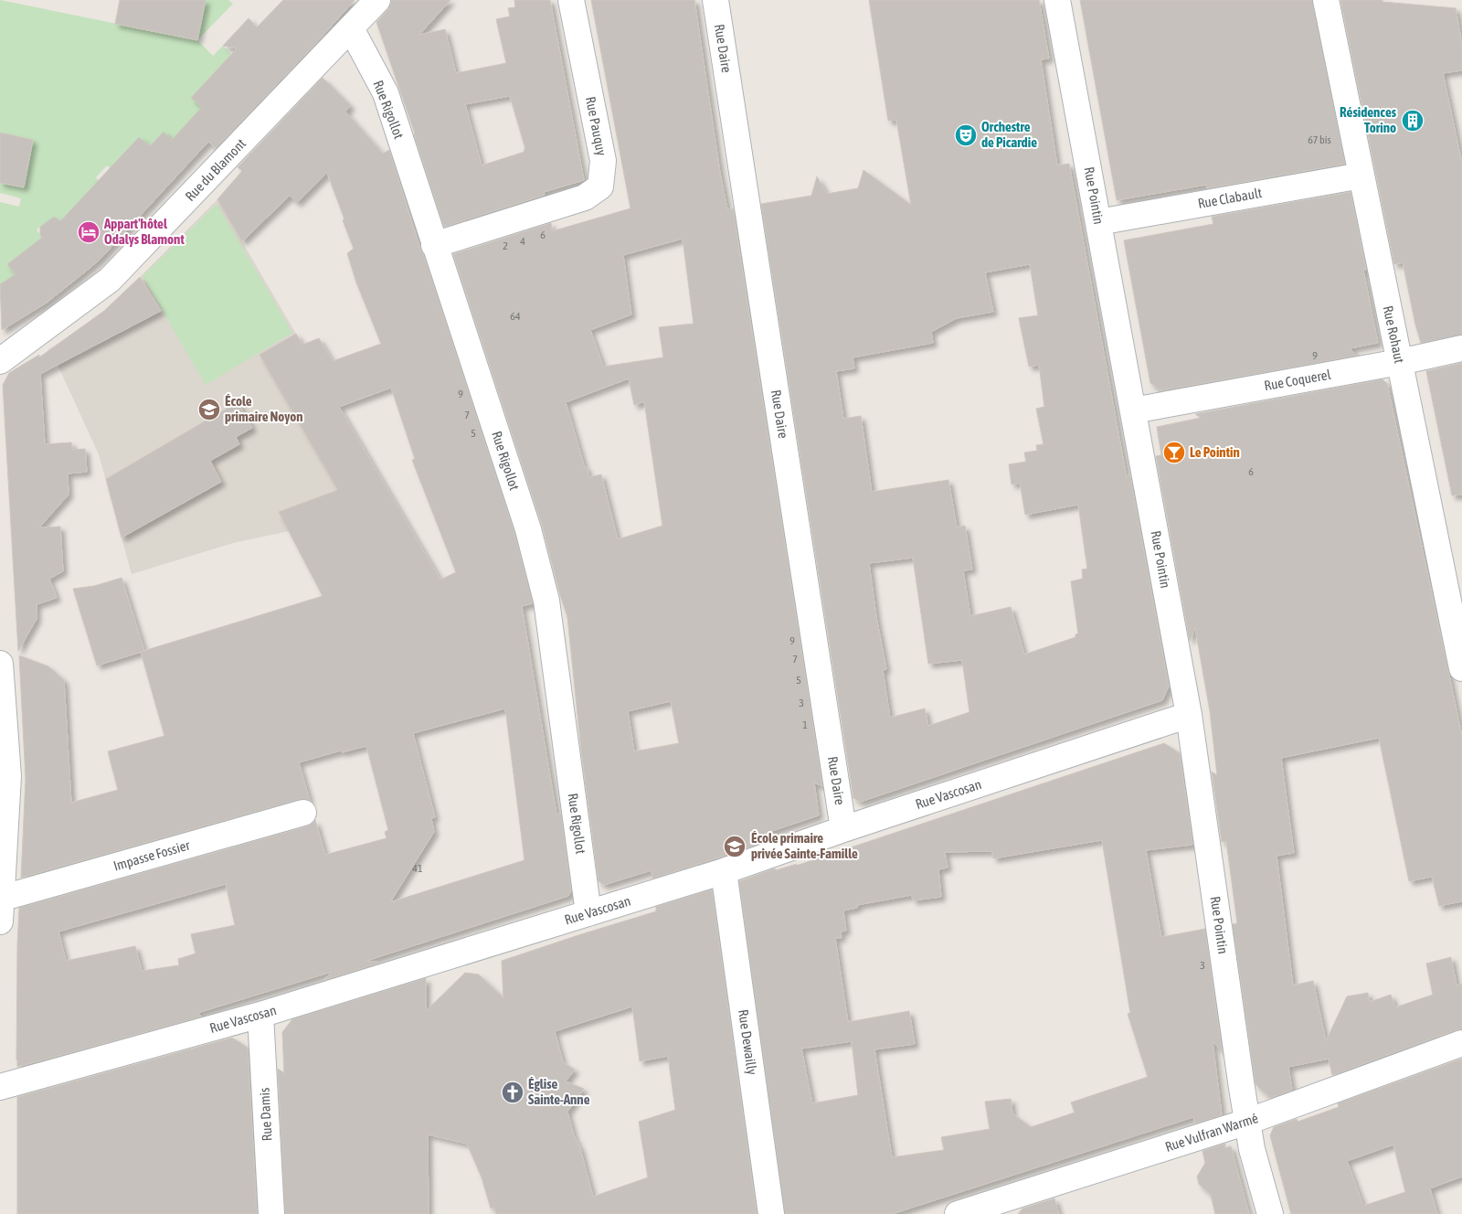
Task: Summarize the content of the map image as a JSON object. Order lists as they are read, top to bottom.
{
  "streets": {
    "street": [
      "Rue Daire",
      "Rue Rigollot",
      "Rue Pauquy",
      "Rue du Blamont",
      "Rue Pointin",
      "Rue Clabault",
      "Rue Rohaut",
      "Rue Coquerel",
      "Rue Vascosan",
      "Impasse Fossier",
      "Rue Dewailly",
      "Rue Damis",
      "Rue Vulfran Warmé"
    ]
  },
  "crossings": [
    ["Rue Daire", "Rue Vascosan"],
    ["Rue Rigollot", "Rue Pauquy"],
    ["Rue Rigollot", "Rue du Blamont"],
    ["Rue Rigollot", "Rue Vascosan"],
    ["Rue Pointin", "Rue Clabault"],
    ["Rue Pointin", "Rue Coquerel"],
    ["Rue Pointin", "Rue Vascosan"],
    ["Rue Pointin", "Rue Vulfran Warmé"],
    ["Rue Clabault", "Rue Rohaut"],
    ["Rue Rohaut", "Rue Coquerel"],
    ["Rue Vascosan", "Rue Dewailly"],
    ["Rue Vascosan", "Rue Damis"]
  ],
  "places": {
    "building": ["Résidences Torino"],
    "theatre": ["Orchestre de Picardie"],
    "hotel": ["Appart'hôtel Odalys Blamont"],
    "school or university": ["École primaire Noyon", "École primaire privée Sainte-Famille"],
    "bar": ["Le Pointin"],
    "church": ["Église Sainte-Anne"]
  },
  "house_numbers": [
    "67 bis",
    "6",
    "4",
    "2",
    "64",
    "9",
    "9",
    "7",
    "5",
    "6",
    "9",
    "7",
    "5",
    "3",
    "1",
    "41",
    "3"
  ]
}
